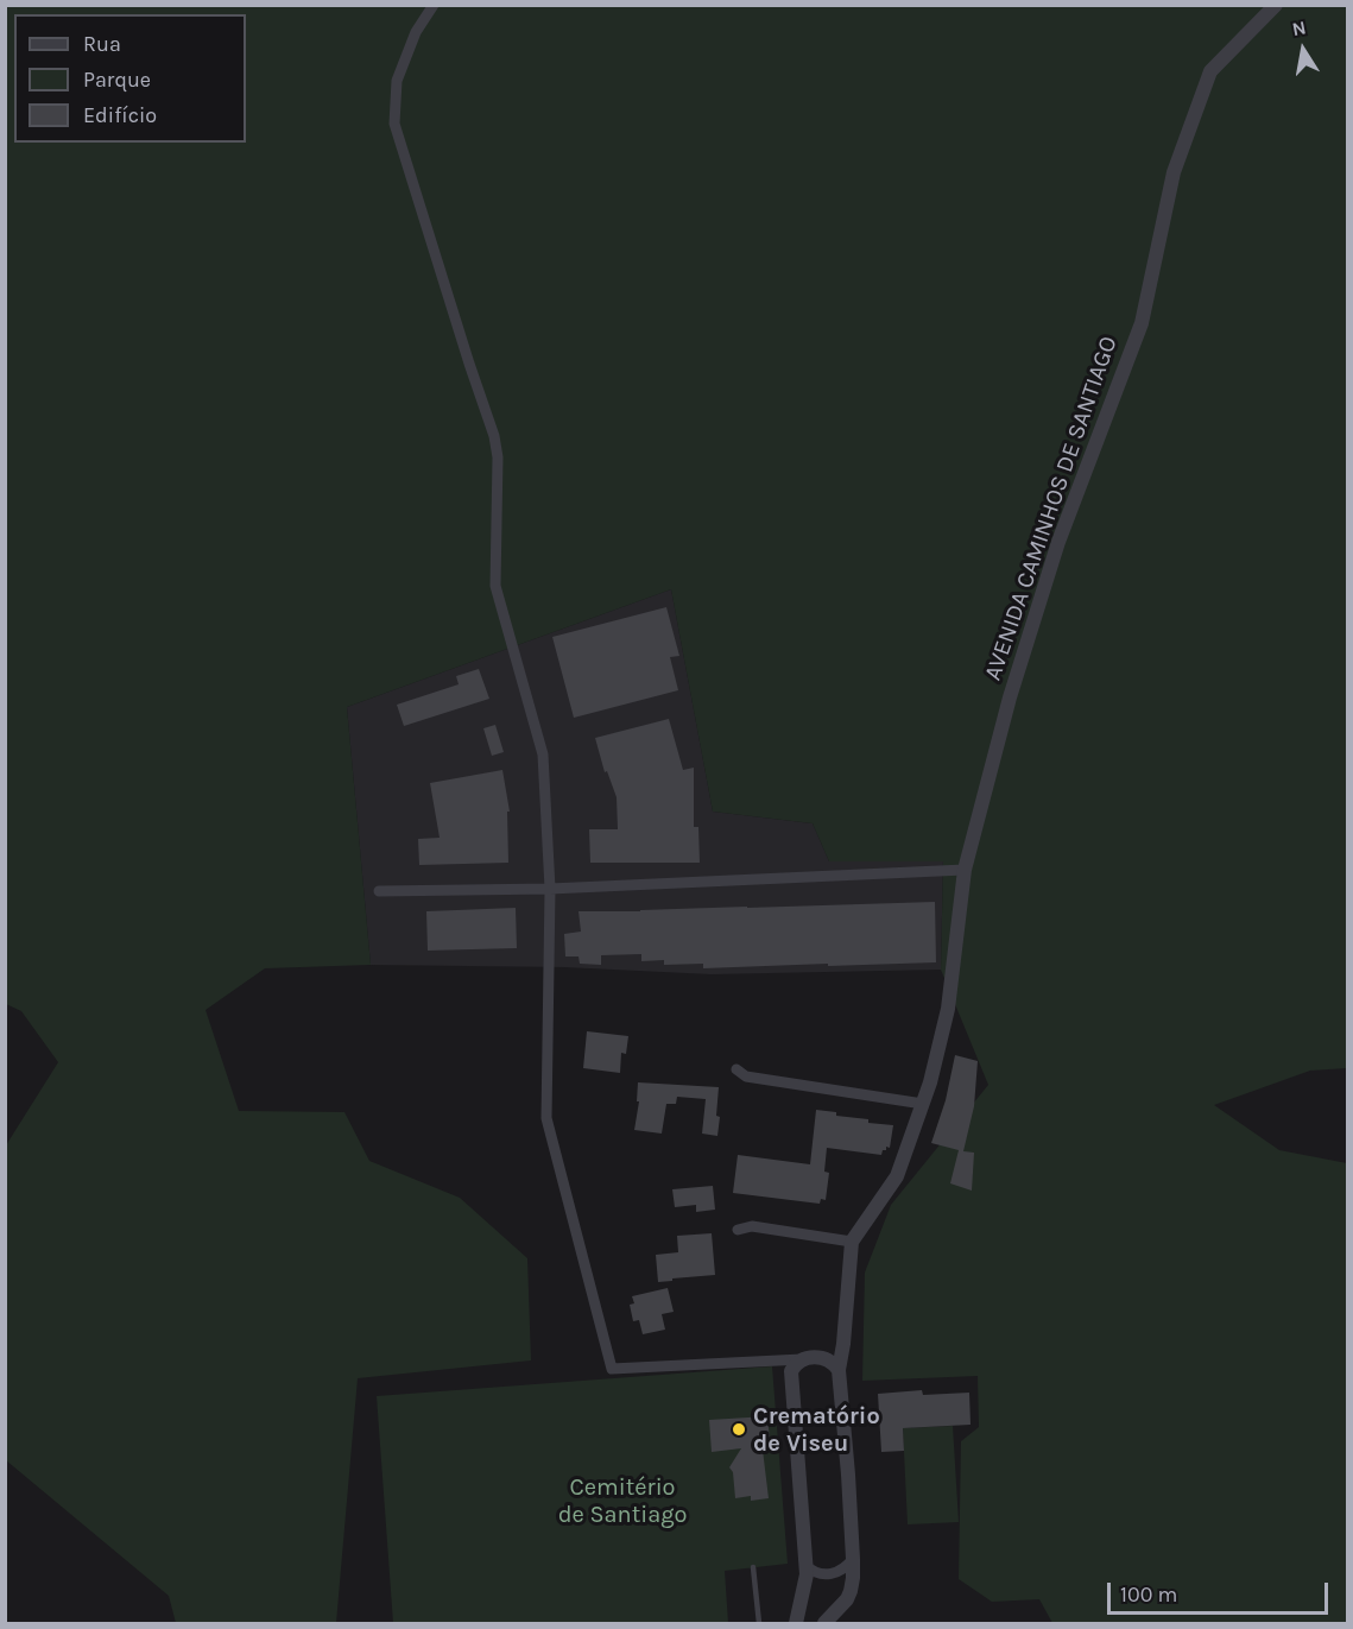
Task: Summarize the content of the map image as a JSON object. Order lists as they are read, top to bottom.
{
  "streets": {
    "street": ["AVENIDA CAMINHOS DE SANTIAGO"]
  },
  "parks": ["Cemitério de Santiago"],
  "places": ["Crematório de Viseu"],
  "legend": ["Rua", "Parque", "Edifício"],
  "scale_bar": "100 m",
  "north": "top"
}
